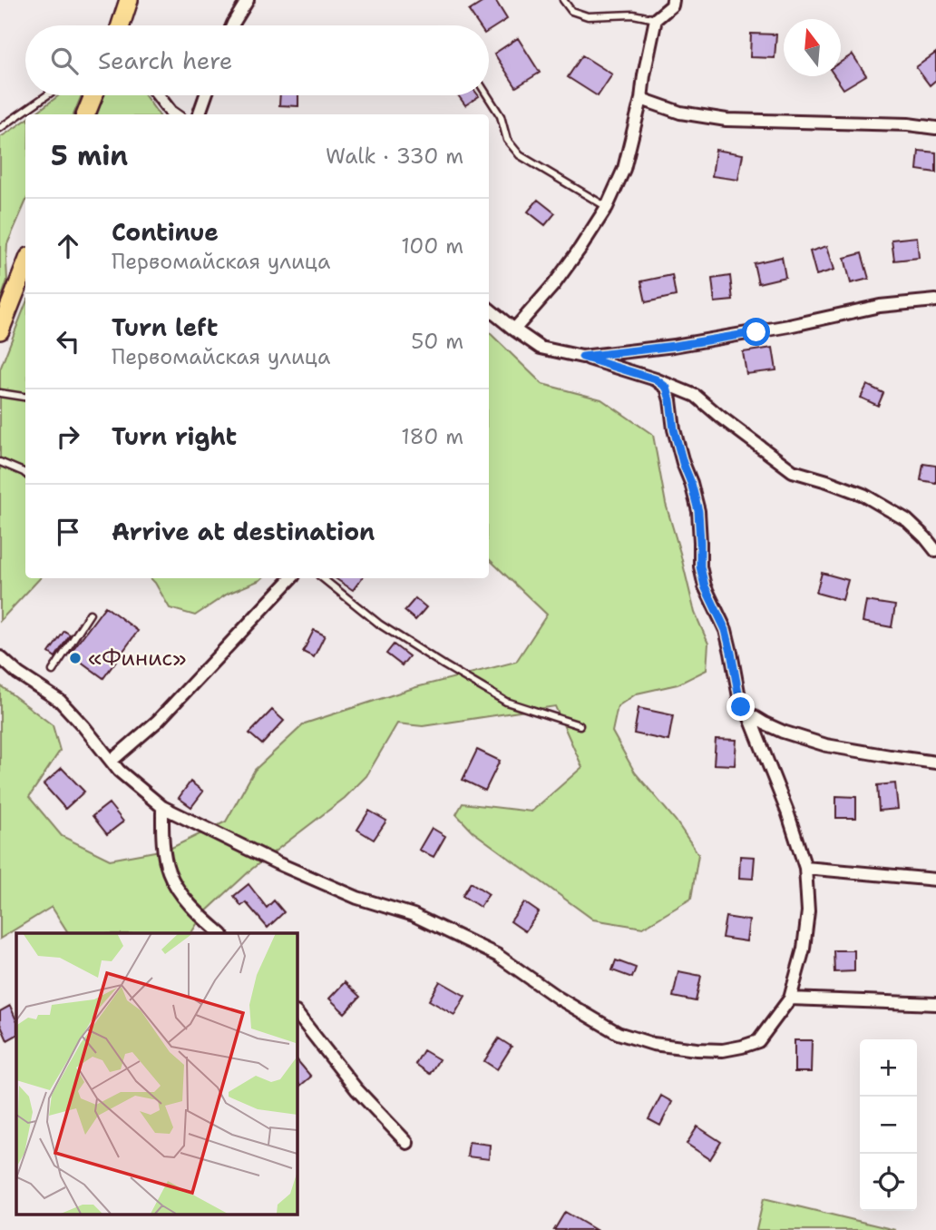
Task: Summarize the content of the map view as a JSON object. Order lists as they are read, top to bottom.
{
  "places": ["«Финис»"],
  "north": "top",
  "page": {
    "search": "Search here",
    "heading": ["5 min", "Walk · 330 m"],
    "list": [
      ["Continue", "Первомайская улица", "100 m"],
      ["Turn left", "Первомайская улица", "50 m"],
      ["Turn right", "180 m"],
      "Arrive at destination"
    ],
    "map_buttons": ["+", "−"]
  }
}
